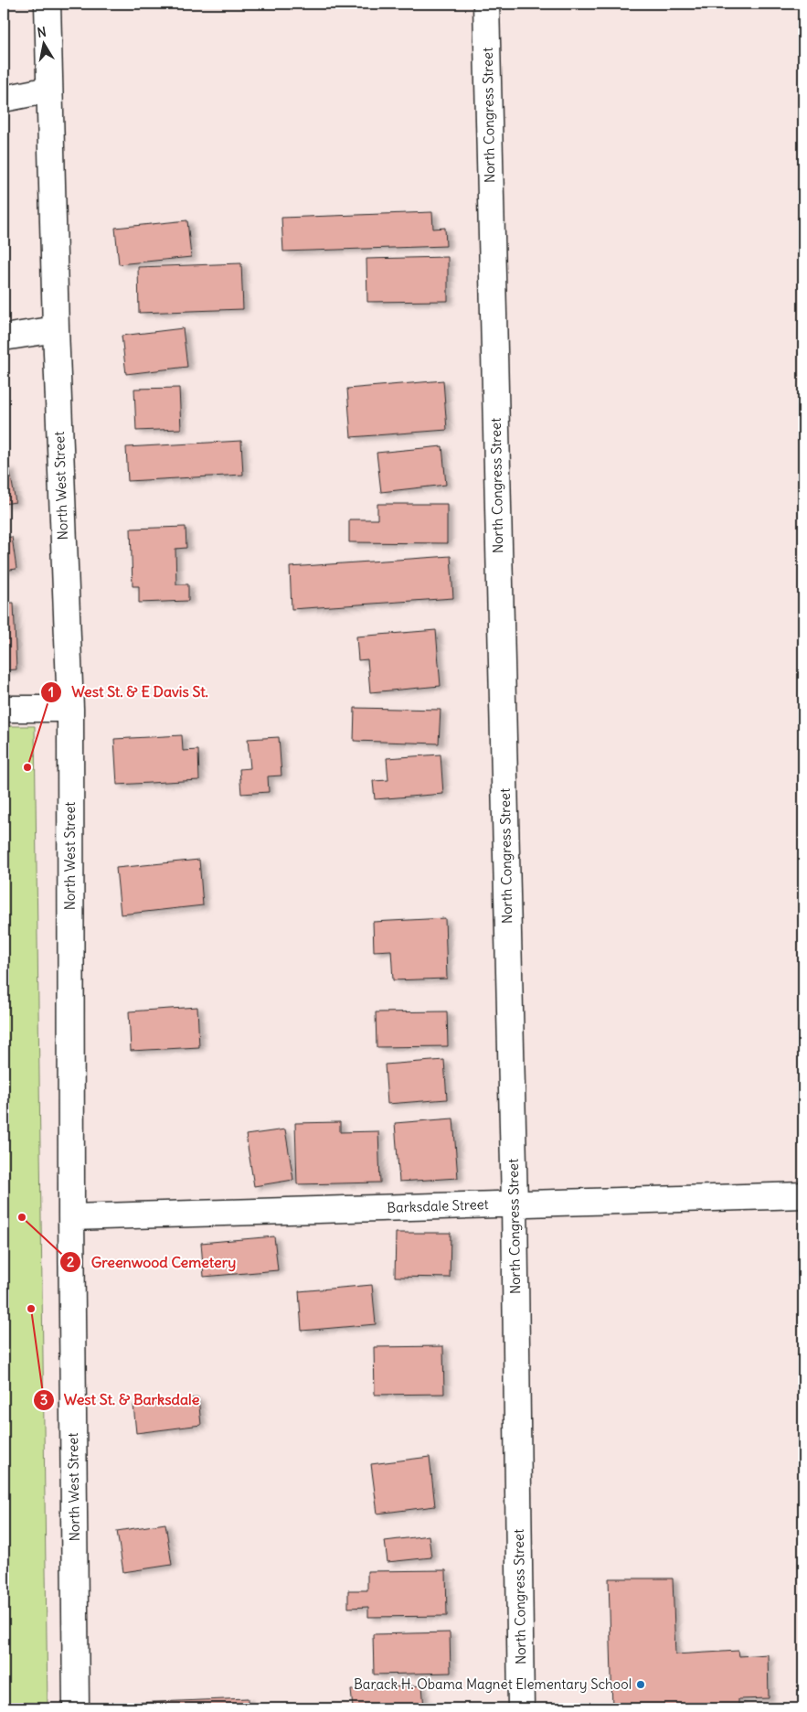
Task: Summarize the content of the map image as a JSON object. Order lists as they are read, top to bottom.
{
  "streets": {
    "street": ["North Congress Street", "North West Street", "Barksdale Street"]
  },
  "crossings": [
    ["North Congress Street", "Barksdale Street"],
    ["North West Street", "Barksdale Street"]
  ],
  "places": [
    "West St. & E Davis St.",
    "Greenwood Cemetery",
    "West St. & Barksdale",
    "Barack H. Obama Magnet Elementary School"
  ],
  "north": "top"
}
